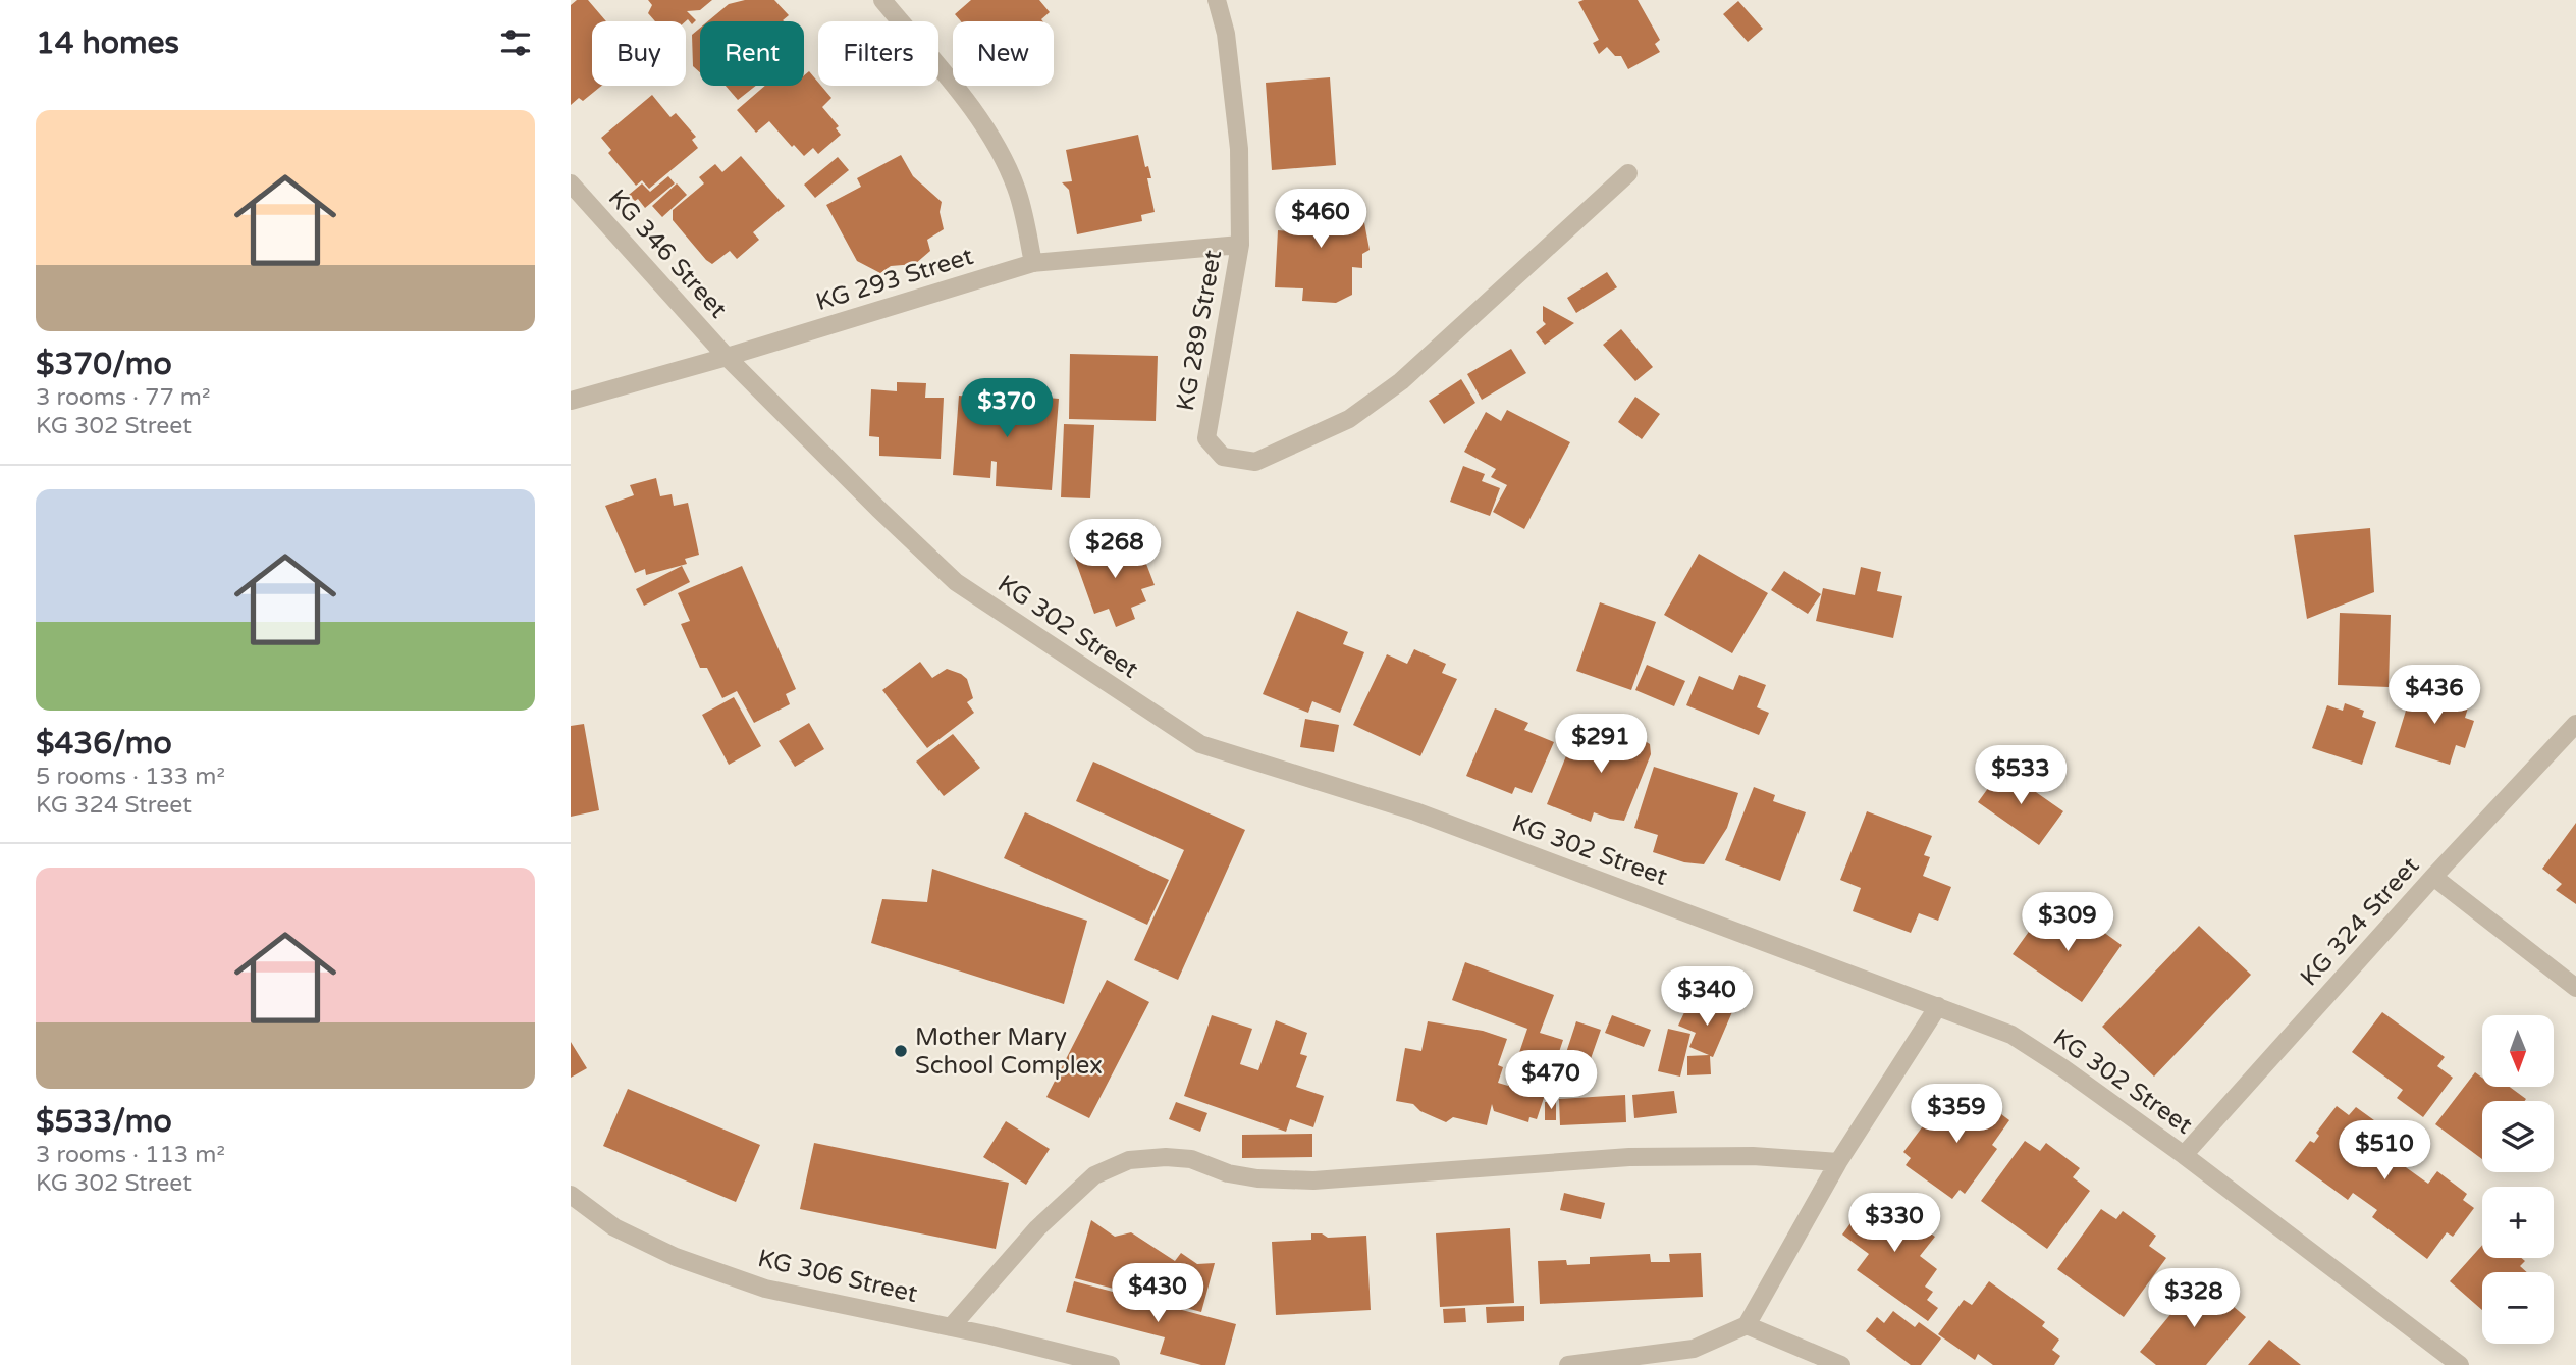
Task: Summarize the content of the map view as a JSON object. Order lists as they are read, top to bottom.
{
  "streets": {
    "street": [
      "KG 346 Street",
      "KG 293 Street",
      "KG 289 Street",
      "KG 302 Street",
      "KG 324 Street",
      "KG 306 Street"
    ]
  },
  "crossings": [
    ["KG 346 Street", "KG 293 Street"],
    ["KG 346 Street", "KG 302 Street"],
    ["KG 293 Street", "KG 289 Street"],
    ["KG 293 Street", "KG 302 Street"],
    ["KG 302 Street", "KG 324 Street"]
  ],
  "places": ["Mother Mary School Complex"],
  "north": "bottom",
  "page": {
    "heading": "14 homes",
    "chip": [
      "Buy",
      "Rent",
      "Filters",
      "New"
    ],
    "list": [
      {
        "name": "$370/mo",
        "note": "3 rooms · 77 m² · KG 302 Street"
      },
      {
        "name": "$436/mo",
        "note": "5 rooms · 133 m² · KG 324 Street"
      },
      {
        "name": "$533/mo",
        "note": "3 rooms · 113 m² · KG 302 Street"
      }
    ],
    "price": [
      "$460",
      "$370",
      "$268",
      "$436",
      "$291",
      "$533",
      "$309",
      "$340",
      "$470",
      "$359",
      "$510",
      "$330",
      "$430",
      "$328"
    ],
    "map_buttons": ["+", "−"]
  }
}
